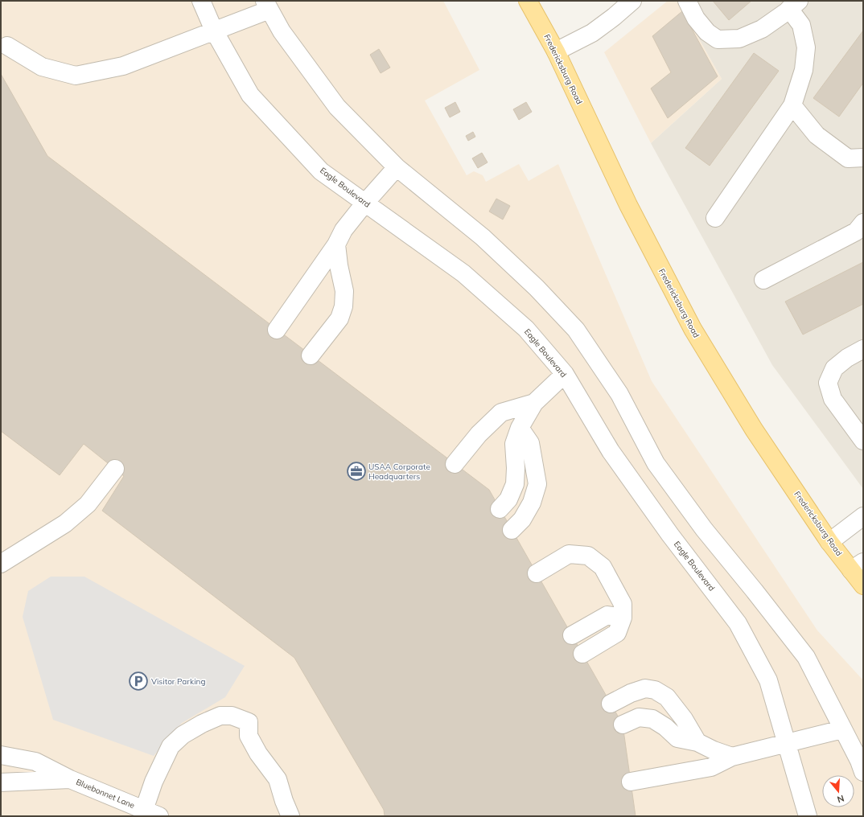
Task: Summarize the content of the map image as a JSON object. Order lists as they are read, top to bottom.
{
  "streets": {
    "main road": ["Fredericksburg Road"],
    "street": ["Eagle Boulevard", "Bluebonnet Lane"]
  },
  "places": {
    "office": ["USAA Corporate Headquarters"],
    "parking": ["Visitor Parking"]
  },
  "north": "bottom"
}
